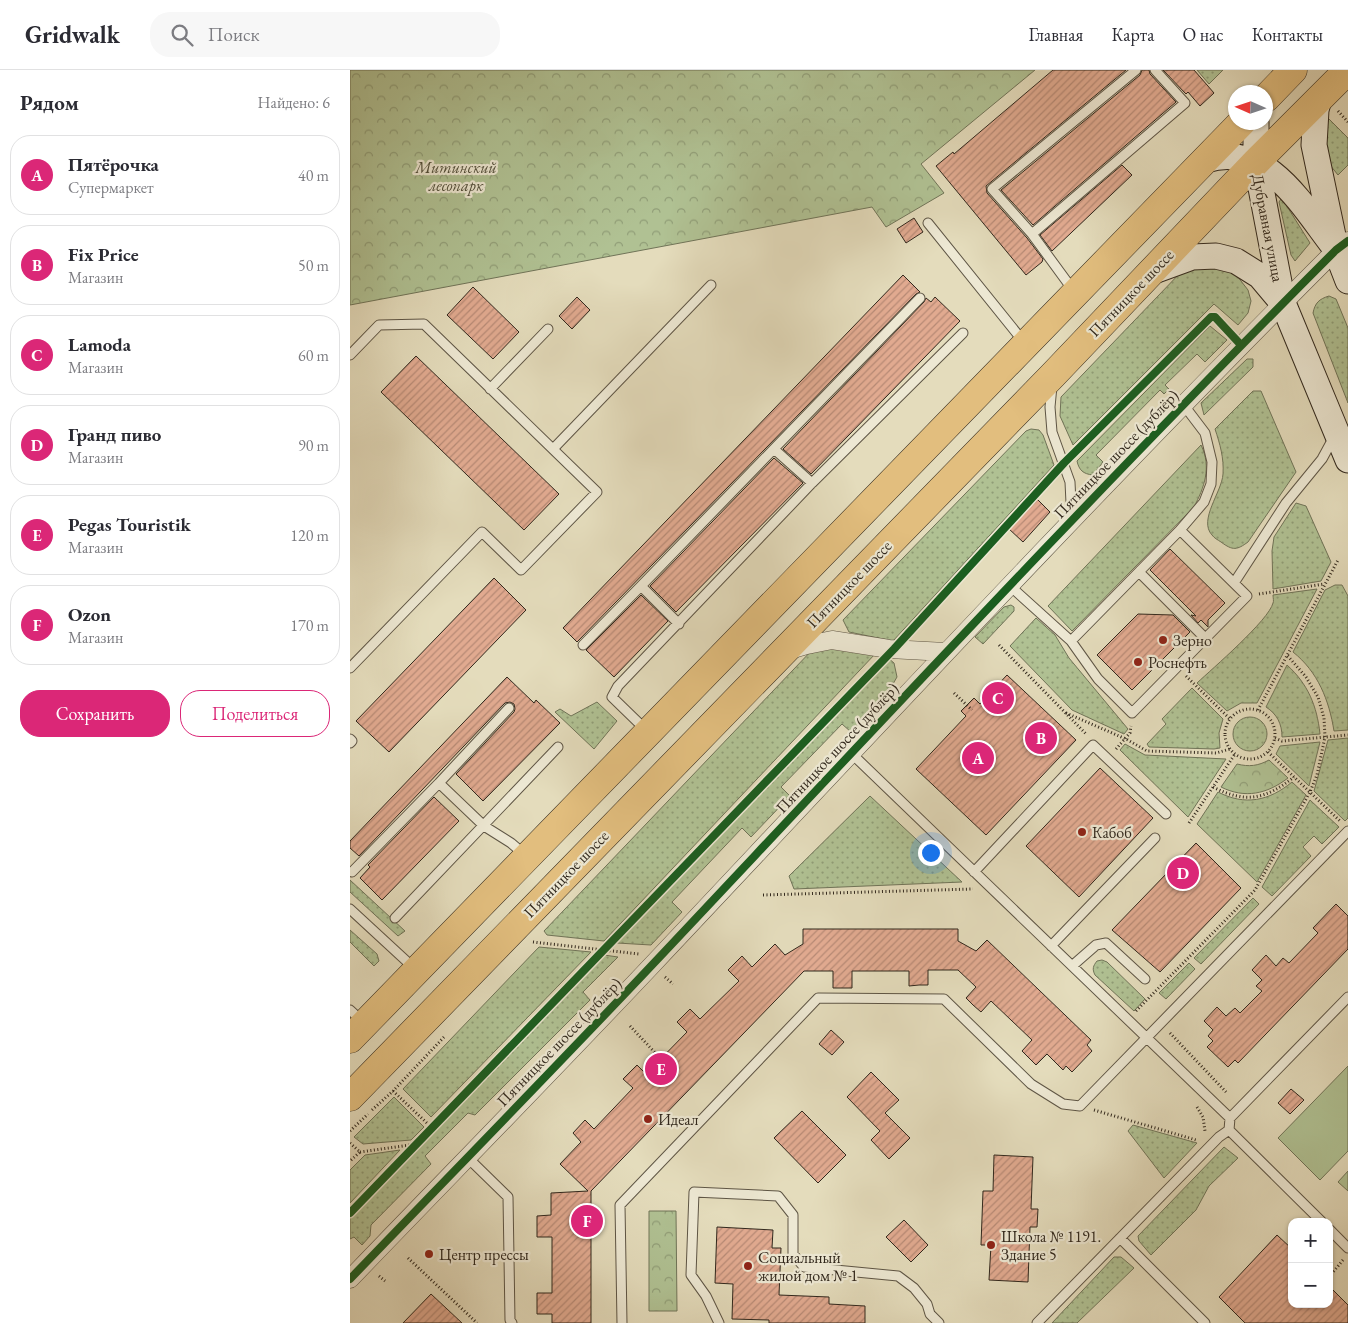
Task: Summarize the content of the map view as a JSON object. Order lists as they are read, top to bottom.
{
  "streets": {
    "main road": ["Дубравная улица", "Пятницкое шоссе"],
    "street": ["Пятницкое шоссе (дублёр)"]
  },
  "crossings": [
    ["Дубравная улица", "Пятницкое шоссе"],
    ["Дубравная улица", "Пятницкое шоссе (дублёр)"]
  ],
  "parks": ["Митинский лесопарк"],
  "places": [
    "Зерно",
    "Роснефть",
    "Кабоб",
    "Идеал",
    "Школа № 1191. Здание 5",
    "Центр прессы",
    "Социальный жилой дом № 1"
  ],
  "north": "left",
  "page": {
    "header": "Gridwalk",
    "search": "Поиск",
    "nav": [
      "Главная",
      "Карта",
      "О нас",
      "Контакты"
    ],
    "heading": ["Рядом", "Найдено: 6"],
    "list": [
      {
        "mark": "A",
        "name": "Пятёрочка",
        "note": "Супермаркет",
        "value": "40 m"
      },
      {
        "mark": "B",
        "name": "Fix Price",
        "note": "Магазин",
        "value": "50 m"
      },
      {
        "mark": "C",
        "name": "Lamoda",
        "note": "Магазин",
        "value": "60 m"
      },
      {
        "mark": "D",
        "name": "Гранд пиво",
        "note": "Магазин",
        "value": "90 m"
      },
      {
        "mark": "E",
        "name": "Pegas Touristik",
        "note": "Магазин",
        "value": "120 m"
      },
      {
        "mark": "F",
        "name": "Ozon",
        "note": "Магазин",
        "value": "170 m"
      }
    ],
    "buttons": ["Сохранить", "Поделиться"],
    "pins": [
      "C",
      "B",
      "A",
      "D",
      "E",
      "F"
    ],
    "map_buttons": ["+", "−"]
  }
}
